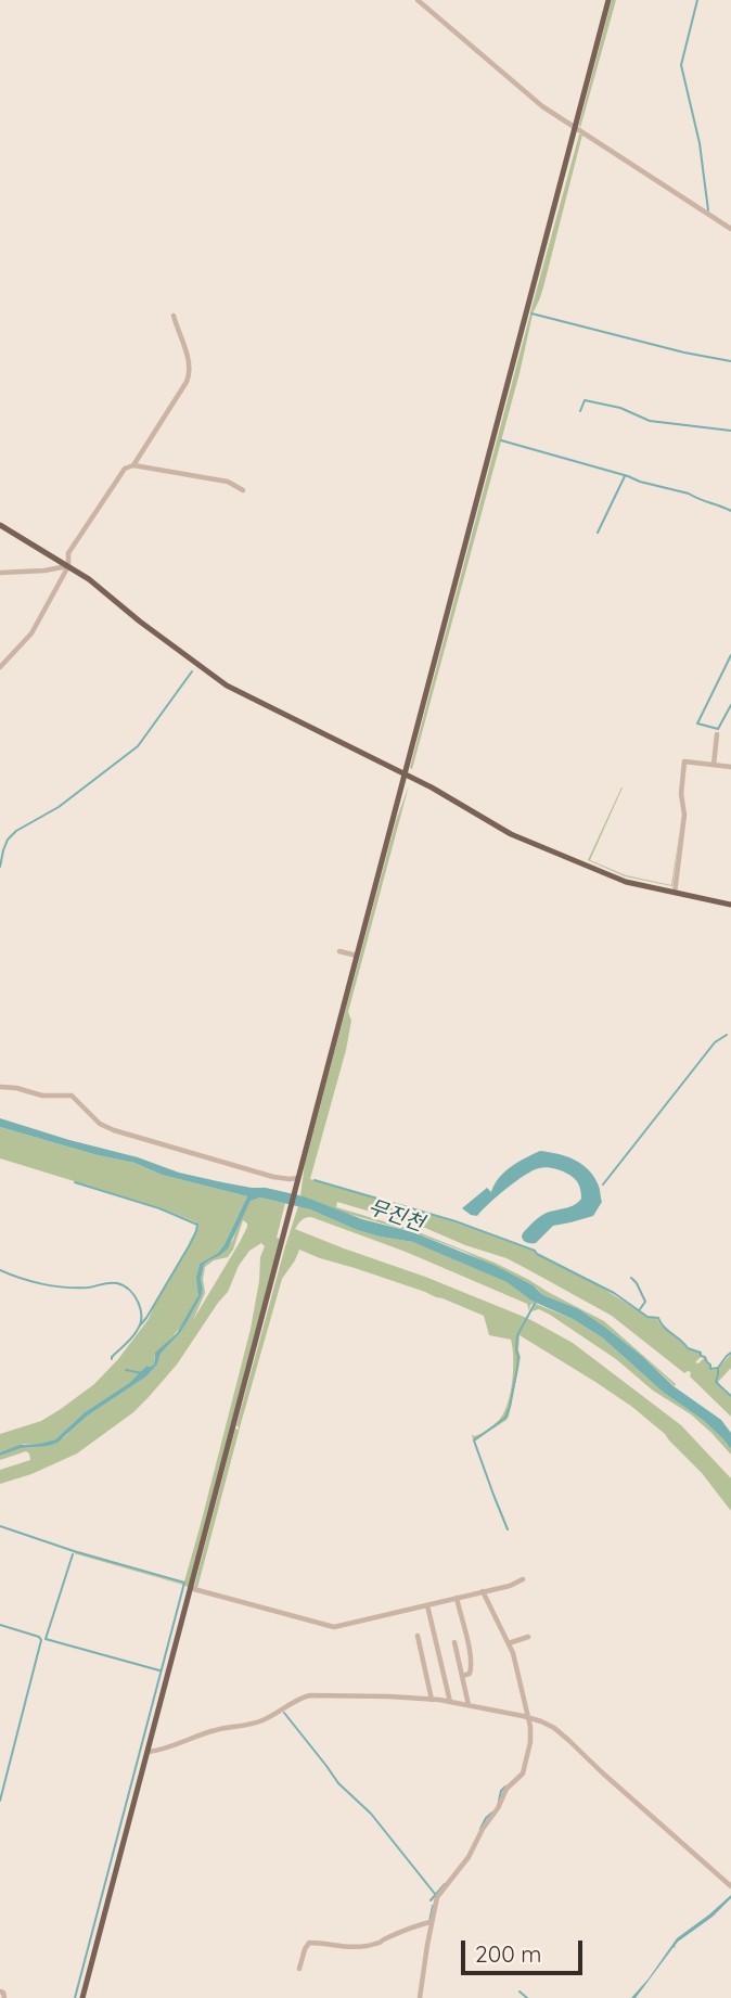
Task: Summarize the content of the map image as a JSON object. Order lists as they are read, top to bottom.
{
  "water": ["무진천"],
  "scale_bar": "200 m"
}
